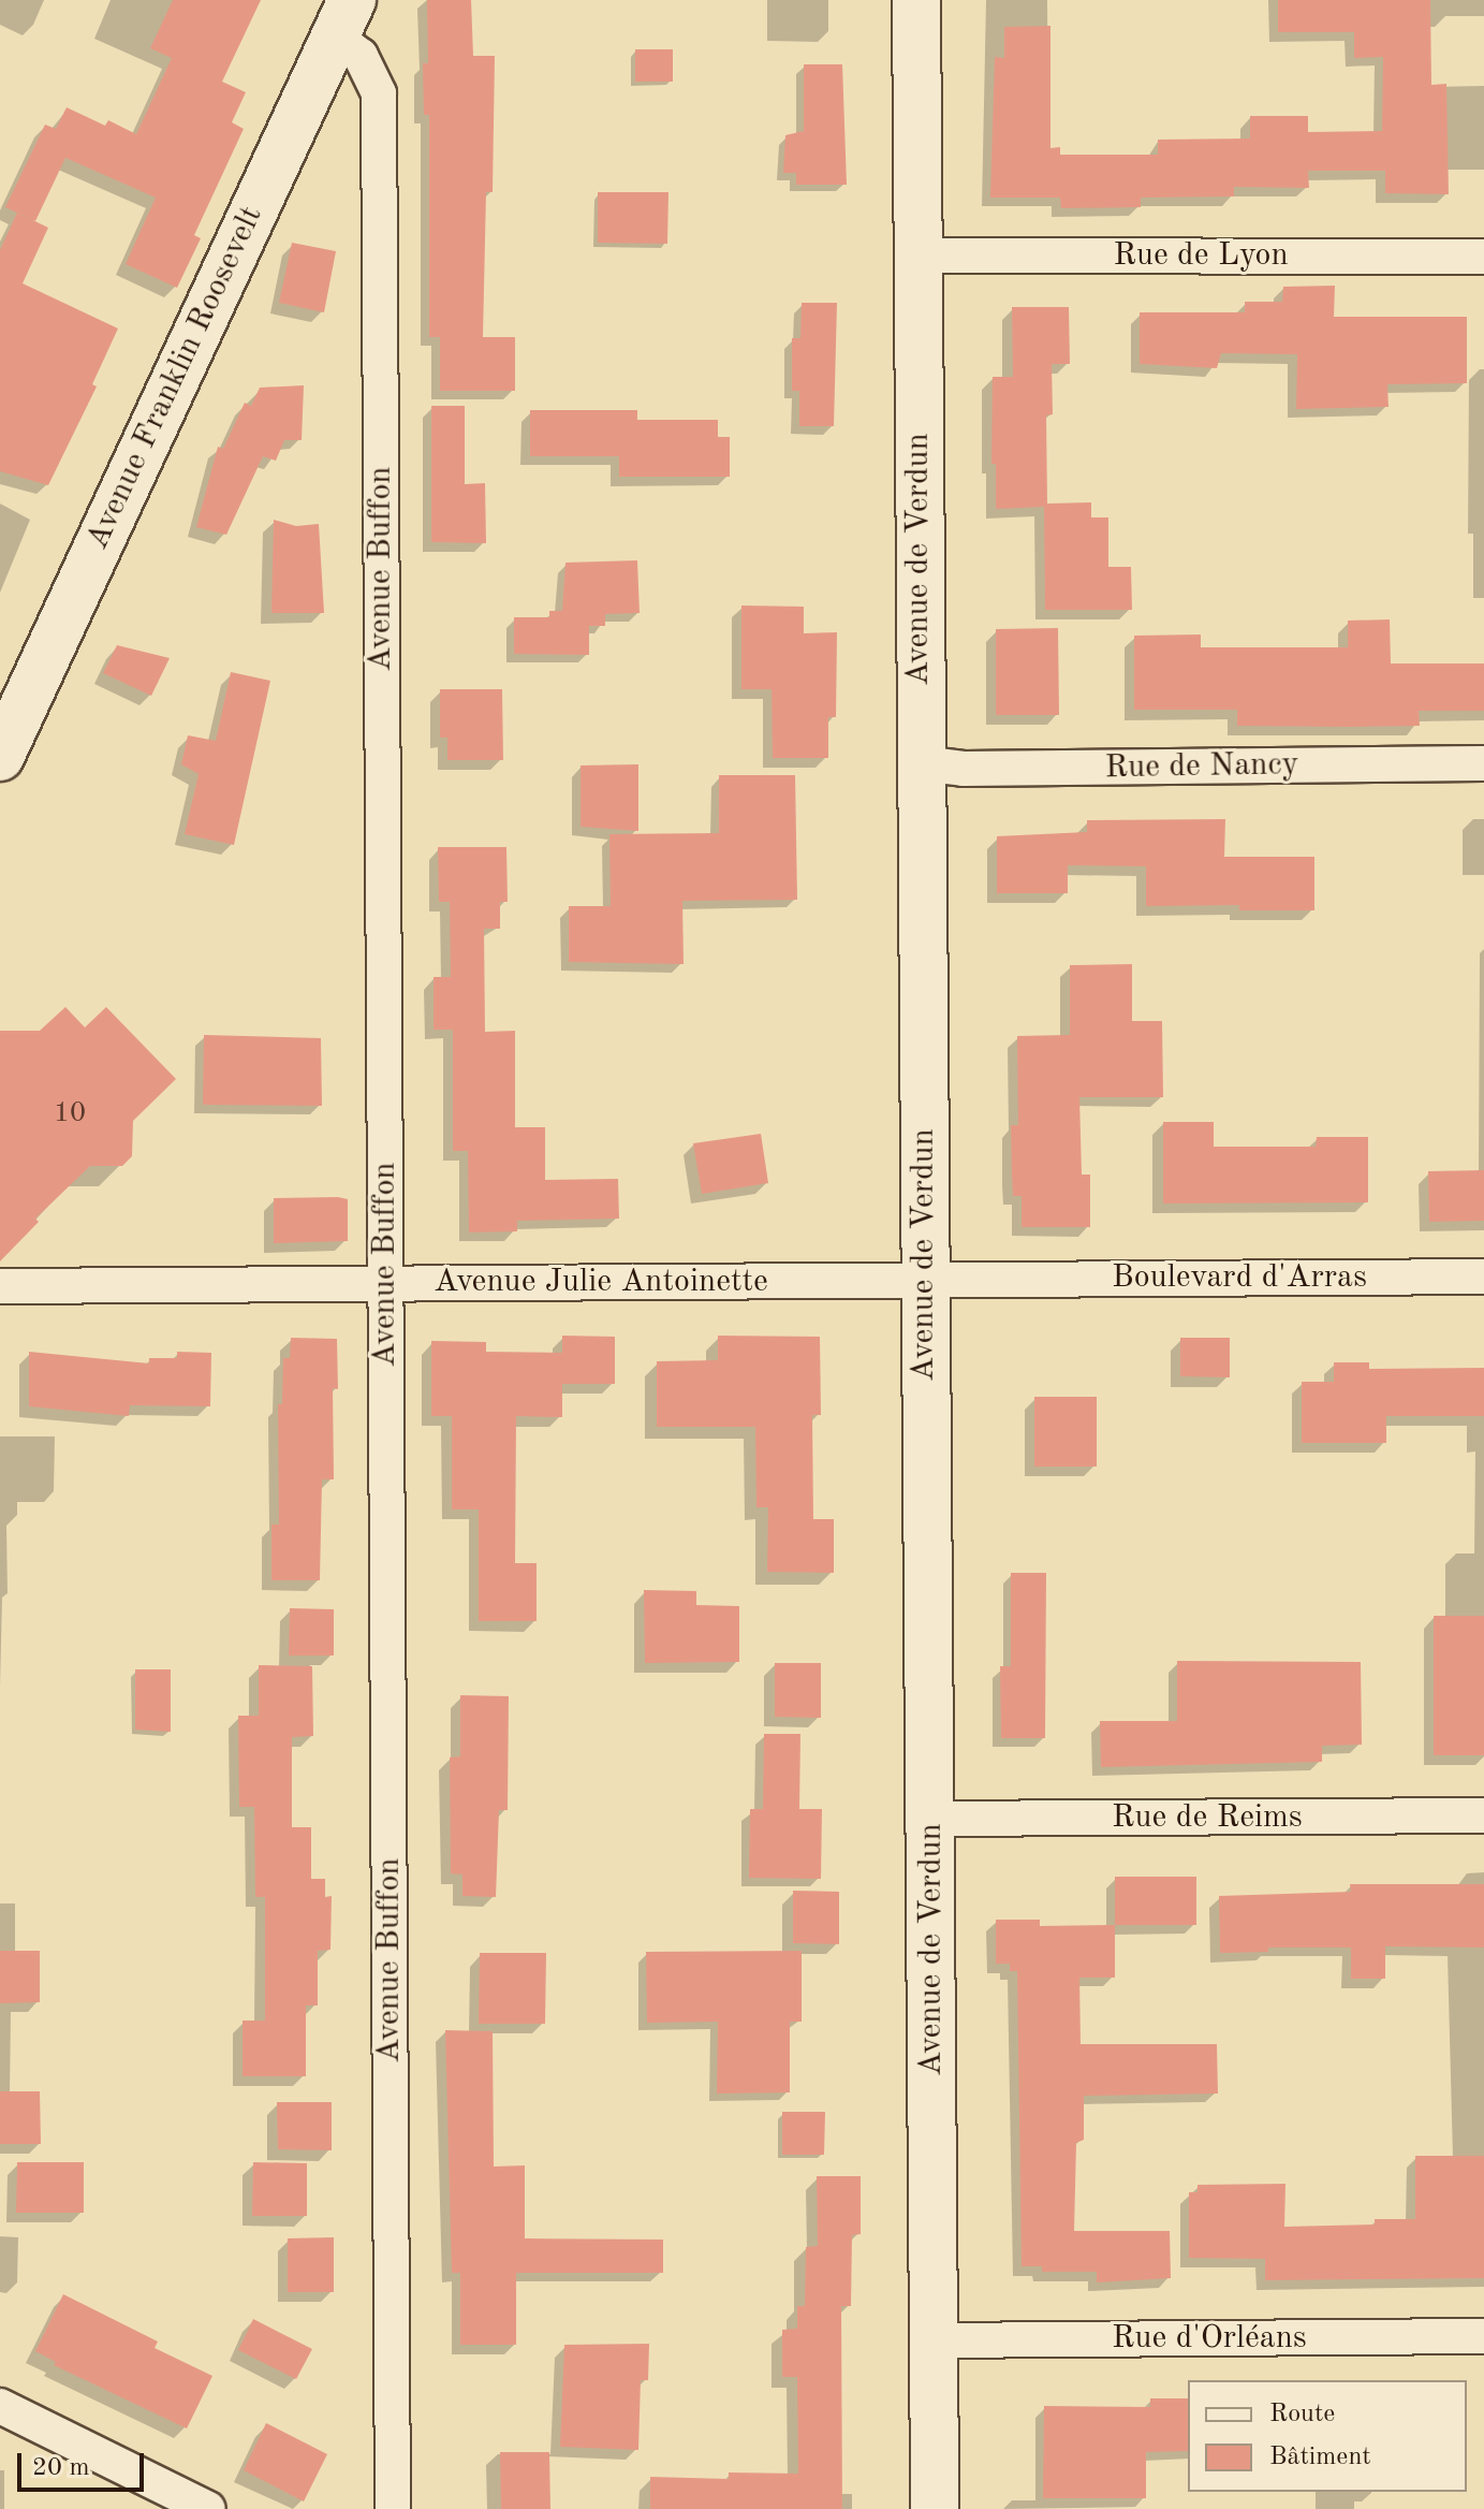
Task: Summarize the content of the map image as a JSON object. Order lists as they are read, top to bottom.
{
  "streets": {
    "street": [
      "Rue de Lyon",
      "Avenue Franklin Roosevelt",
      "Avenue de Verdun",
      "Avenue Buffon",
      "Rue de Nancy",
      "Boulevard d'Arras",
      "Avenue Julie Antoinette",
      "Rue de Reims",
      "Rue d'Orléans"
    ]
  },
  "crossings": [
    ["Rue de Lyon", "Avenue de Verdun"],
    ["Avenue Franklin Roosevelt", "Avenue Buffon"],
    ["Avenue de Verdun", "Rue de Nancy"],
    ["Avenue de Verdun", "Avenue Julie Antoinette"],
    ["Avenue de Verdun", "Rue de Reims"],
    ["Avenue de Verdun", "Rue d'Orléans"],
    ["Avenue Buffon", "Avenue Julie Antoinette"],
    ["Boulevard d'Arras", "Avenue Julie Antoinette"]
  ],
  "house_numbers": ["10"],
  "legend": ["Route", "Bâtiment"],
  "scale_bar": "20 m"
}
